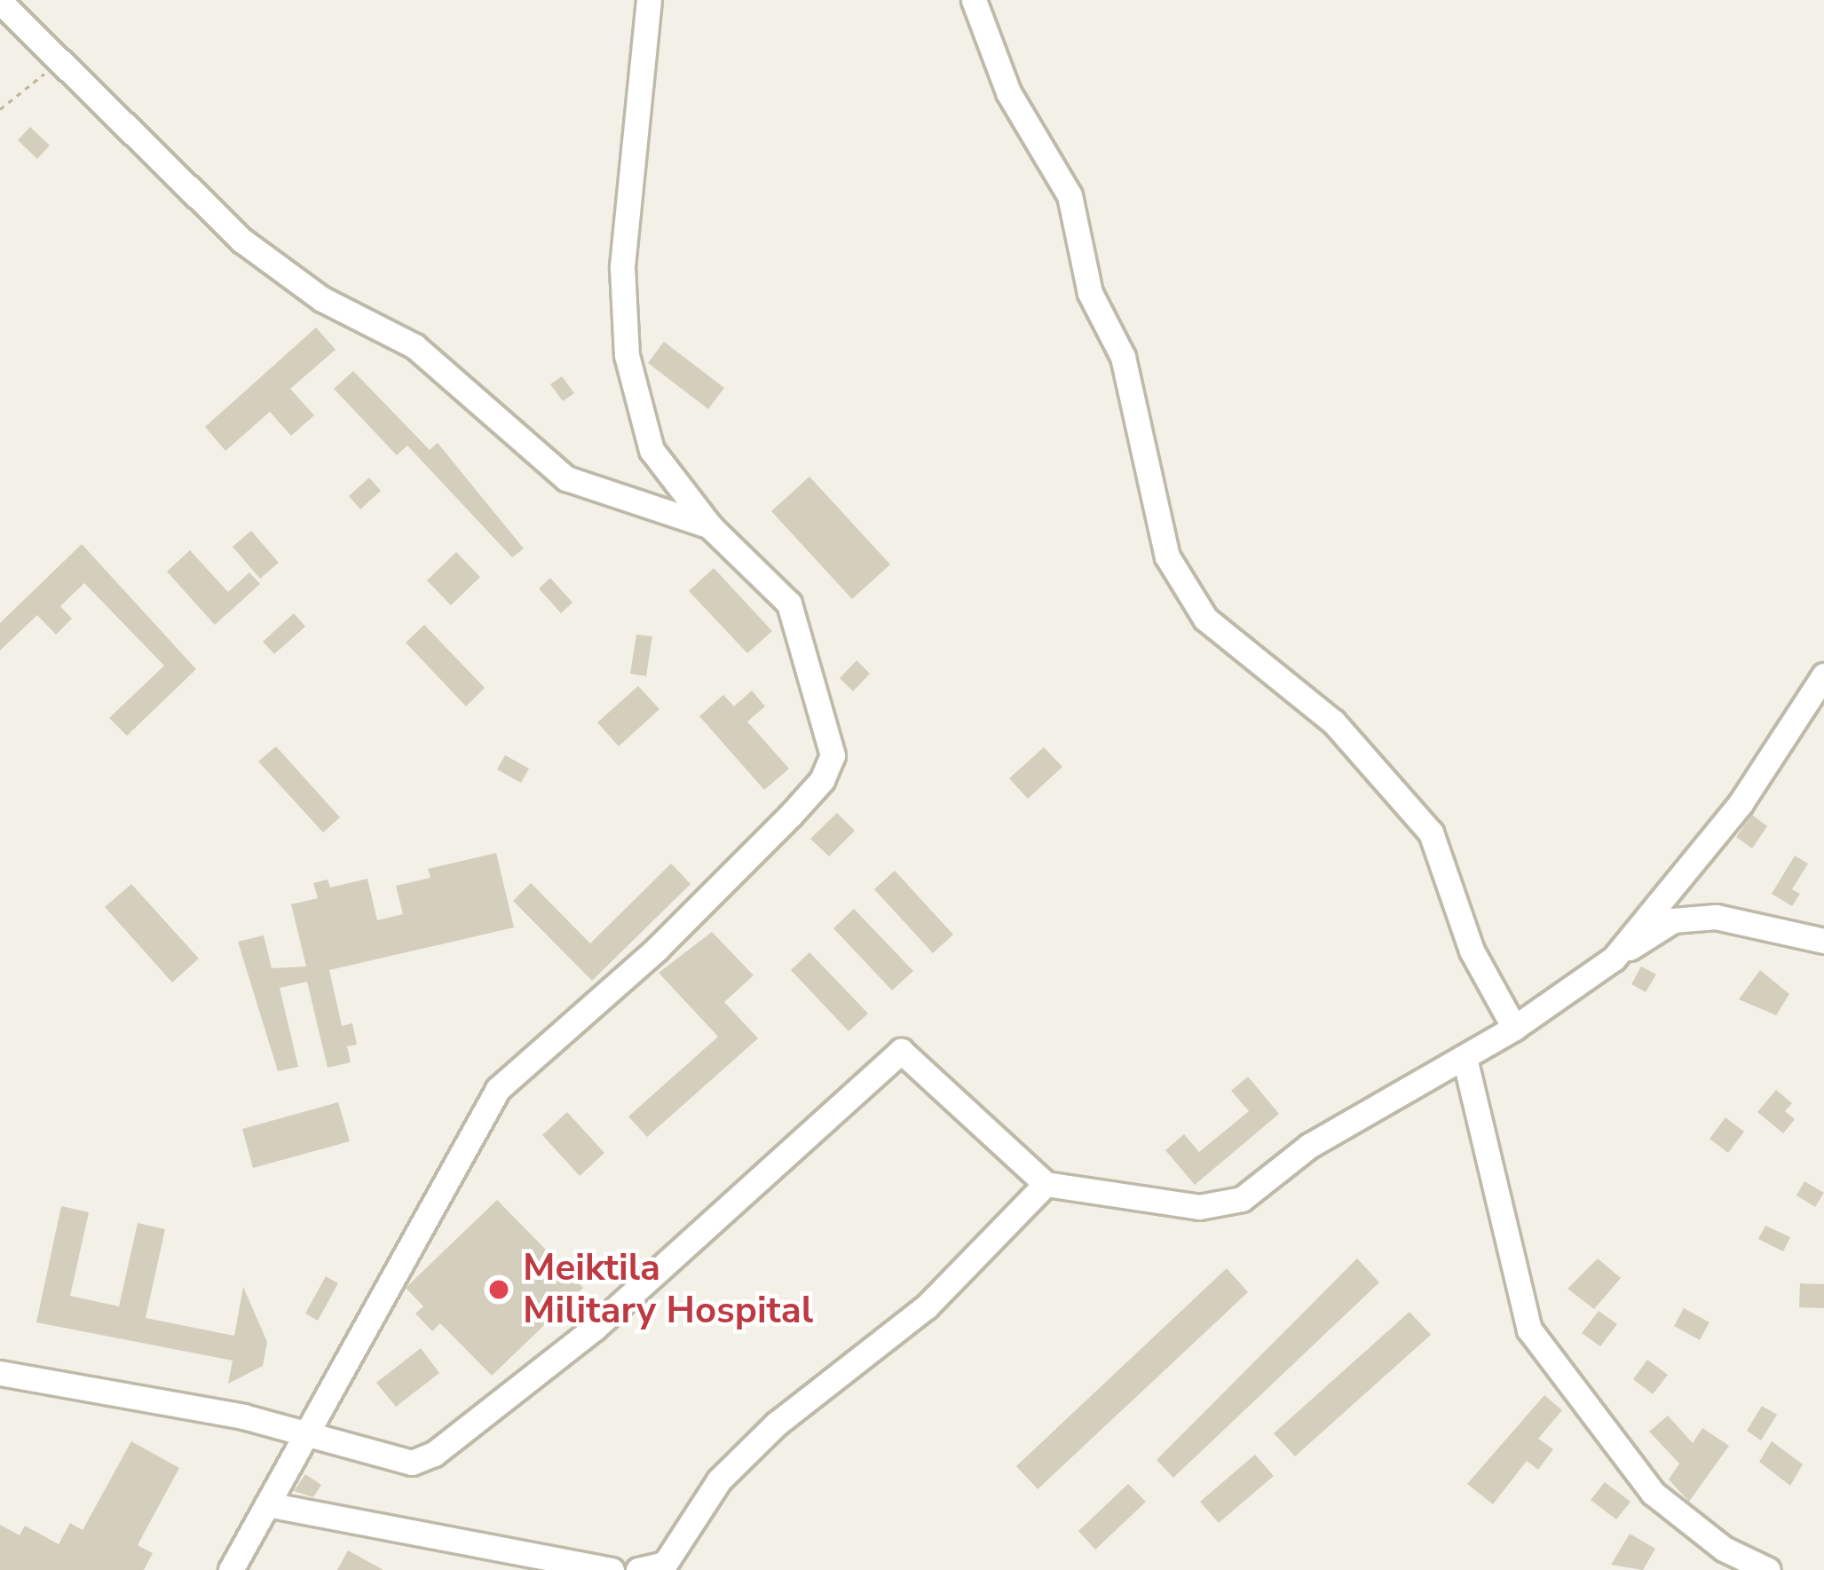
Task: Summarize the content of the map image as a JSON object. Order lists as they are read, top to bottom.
{
  "places": ["Meiktila Military Hospital"]
}
